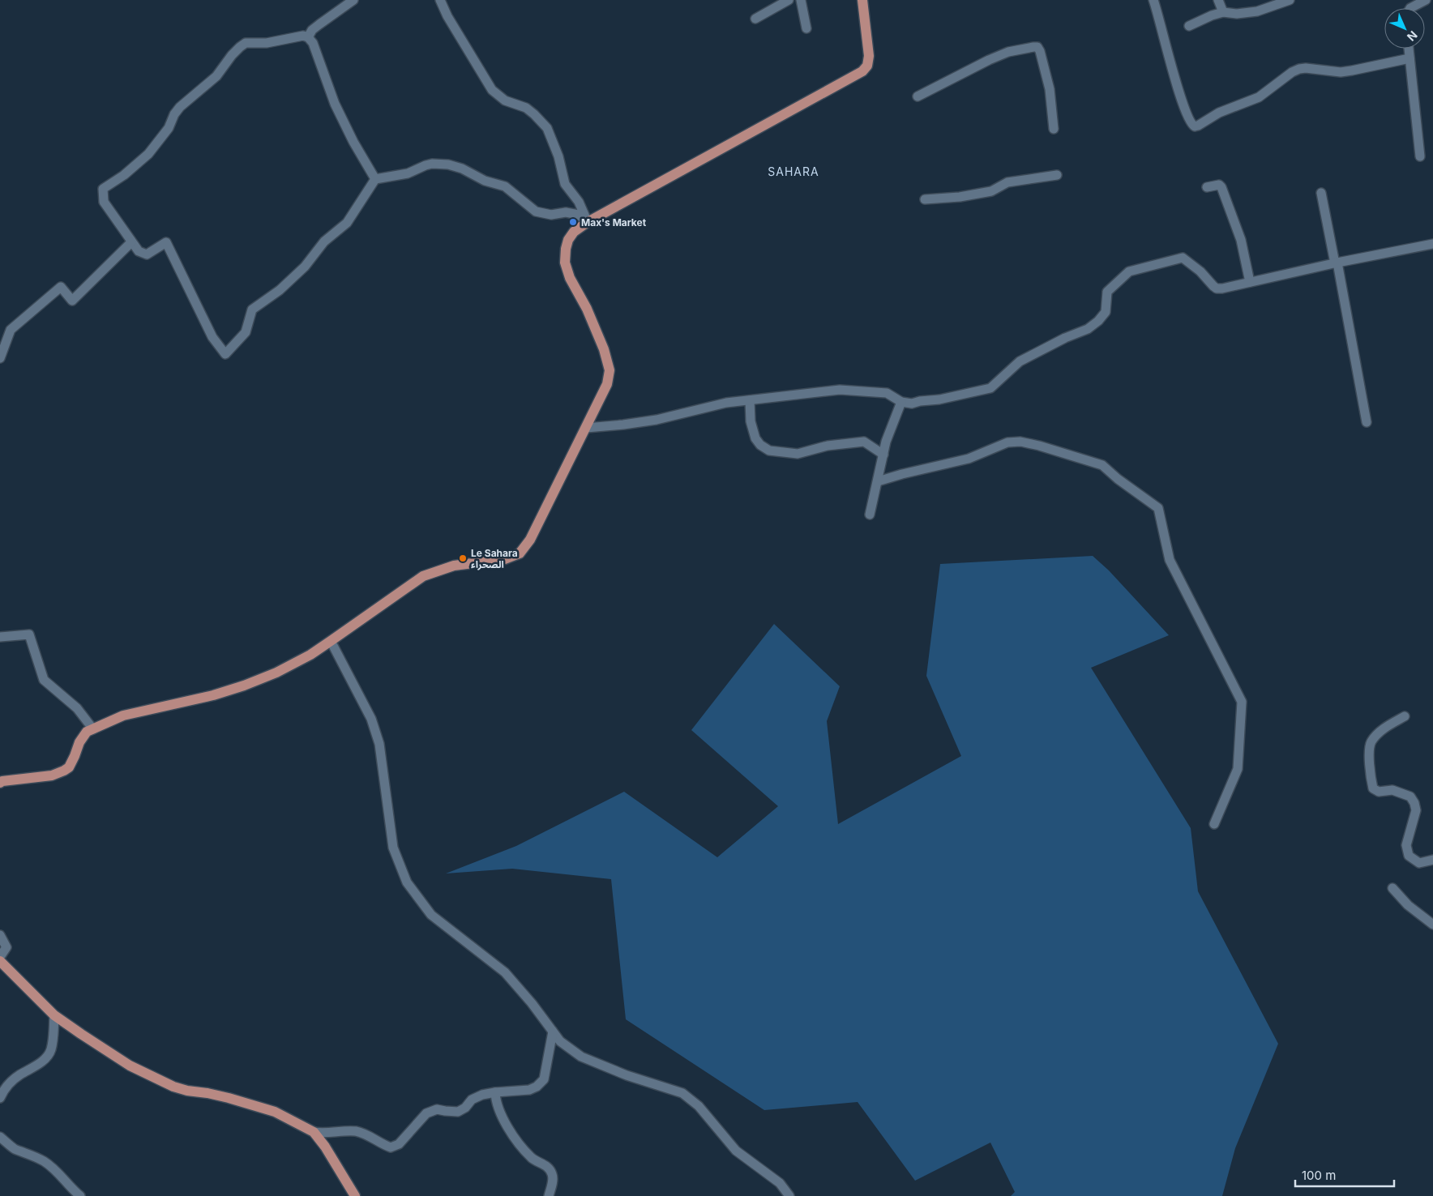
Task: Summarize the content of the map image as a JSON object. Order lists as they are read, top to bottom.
{
  "districts": ["SAHARA"],
  "places": ["Max's Market", "Le Sahara الصحراء"],
  "scale_bar": "100 m",
  "north": "bottom right"
}
